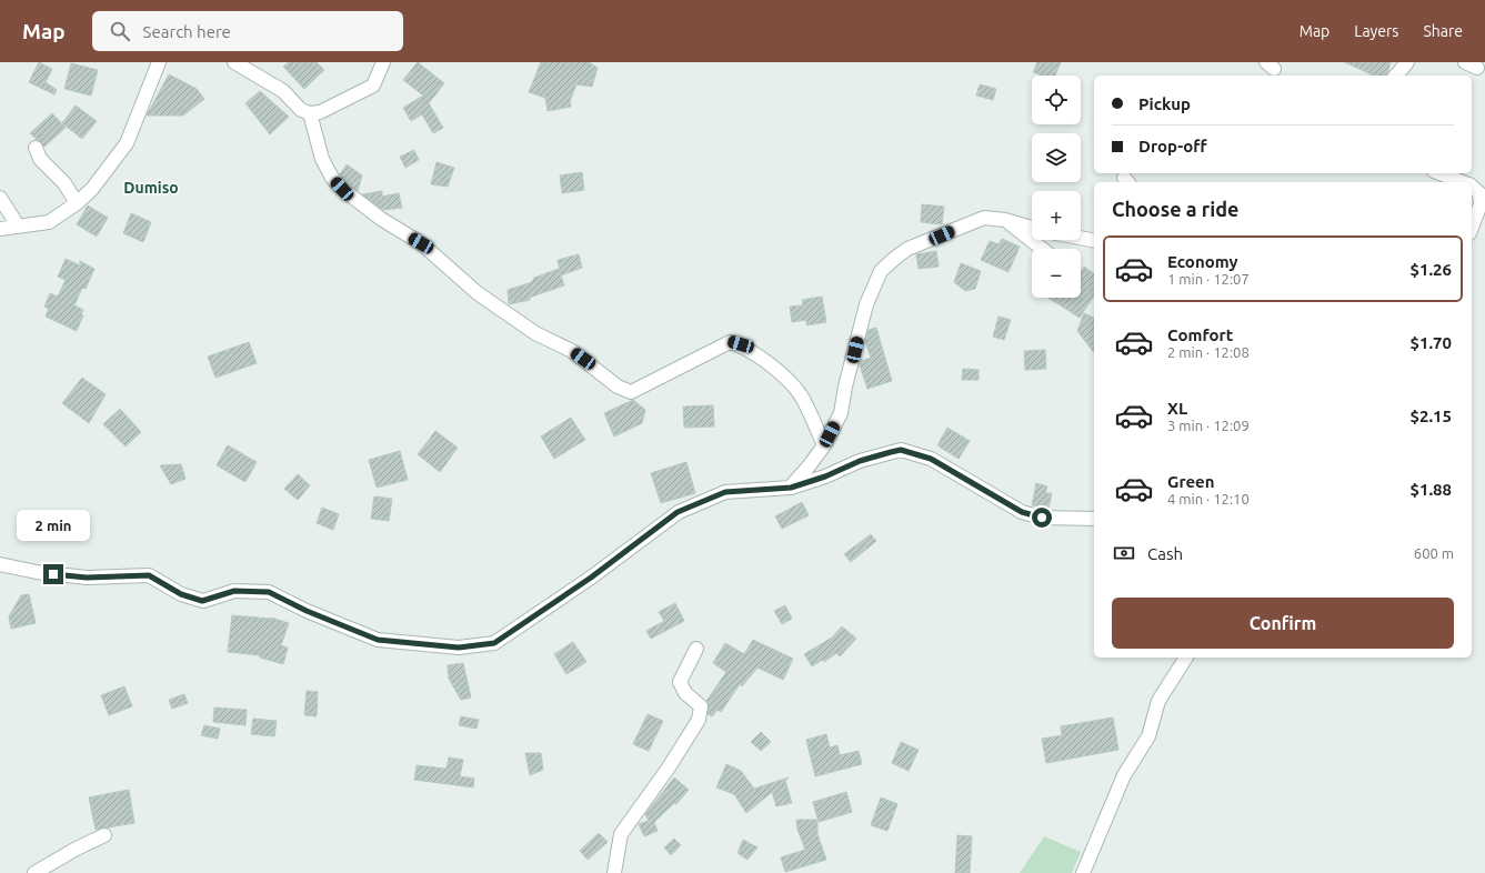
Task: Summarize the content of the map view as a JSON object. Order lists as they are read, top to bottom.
{
  "districts": ["Dumiso"],
  "page": {
    "header": "Map",
    "search": "Search here",
    "nav": ["Map", "Layers", "Share"],
    "map_buttons": ["+", "−"],
    "banner": ["Pickup", "Drop-off"],
    "heading": "Choose a ride",
    "list": [
      {
        "name": "Economy",
        "note": "1 min · 12:07",
        "value": "$1.26"
      },
      {
        "name": "Comfort",
        "note": "2 min · 12:08",
        "value": "$1.70"
      },
      {
        "name": "XL",
        "note": "3 min · 12:09",
        "value": "$2.15"
      },
      {
        "name": "Green",
        "note": "4 min · 12:10",
        "value": "$1.88"
      }
    ],
    "bubble": "2 min",
    "pay": ["Cash", "600 m"],
    "buttons": "Confirm"
  }
}
